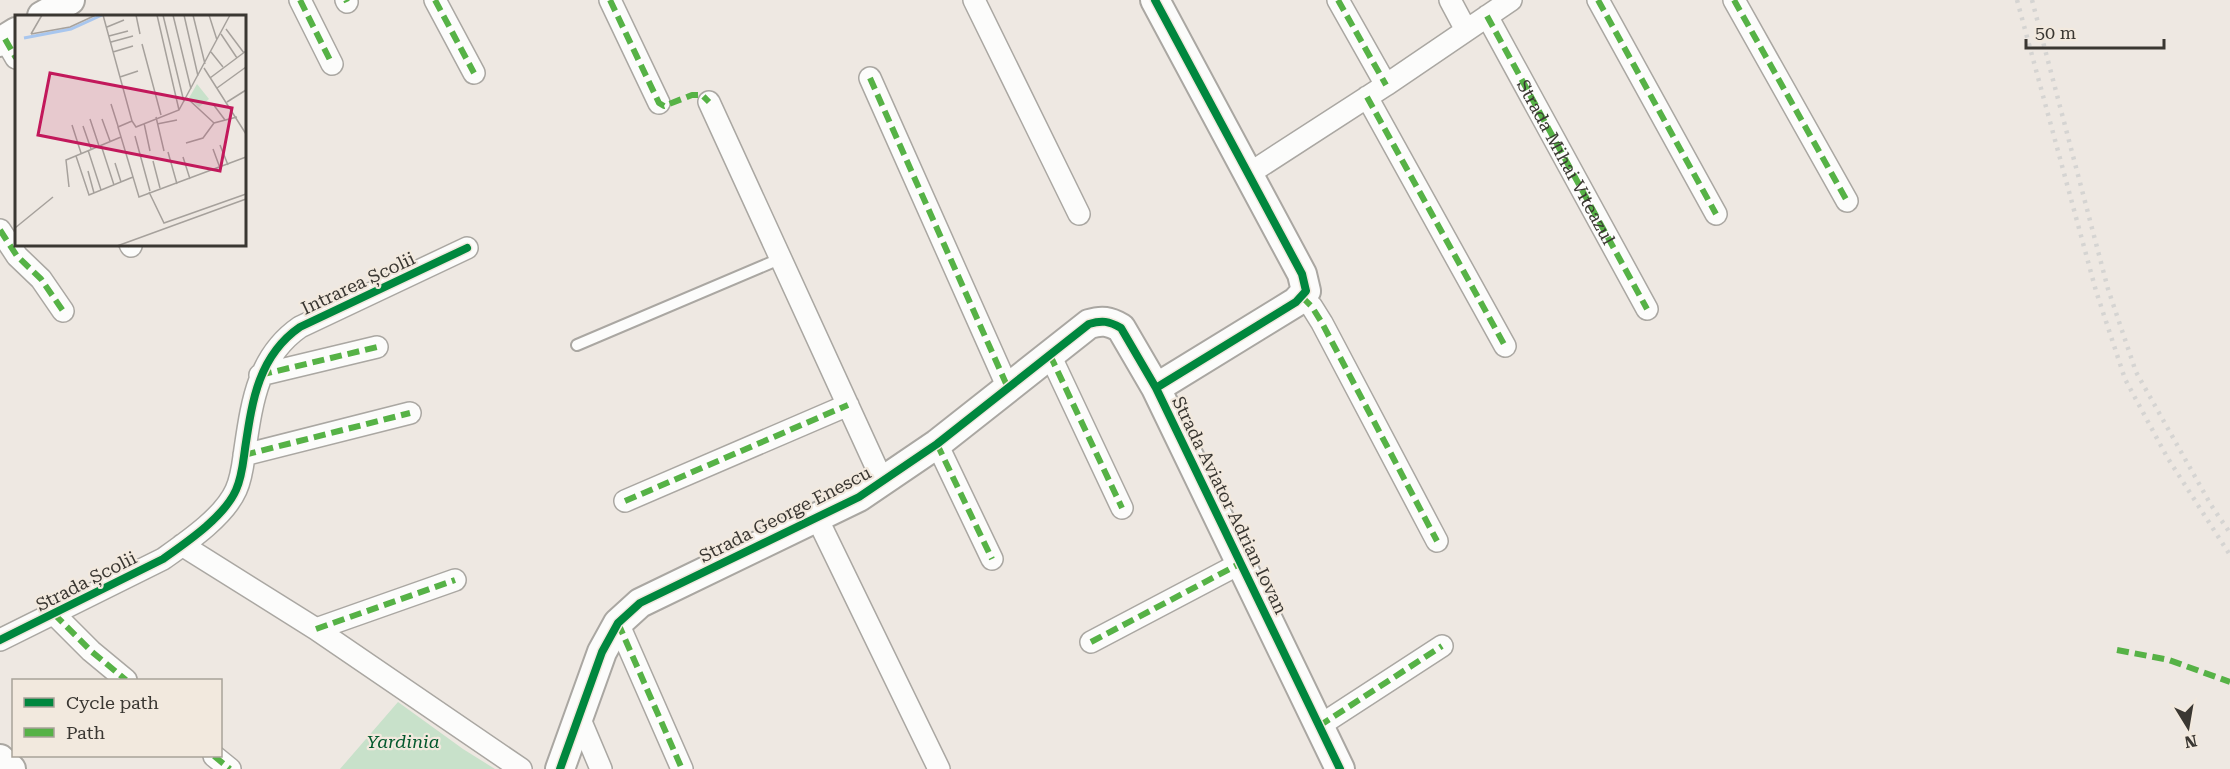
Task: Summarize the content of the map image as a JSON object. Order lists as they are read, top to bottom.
{
  "streets": {
    "street": [
      "Strada Mihai Viteazul",
      "Intrarea Școlii",
      "Strada Aviator Adrian Iovan",
      "Strada George Enescu",
      "Strada Școlii"
    ]
  },
  "crossings": [
    ["Intrarea Școlii", "Strada Școlii"],
    ["Strada Aviator Adrian Iovan", "Strada George Enescu"]
  ],
  "parks": ["Yardinia"],
  "legend": ["Cycle path", "Path"],
  "scale_bar": "50 m",
  "north": "bottom"
}
